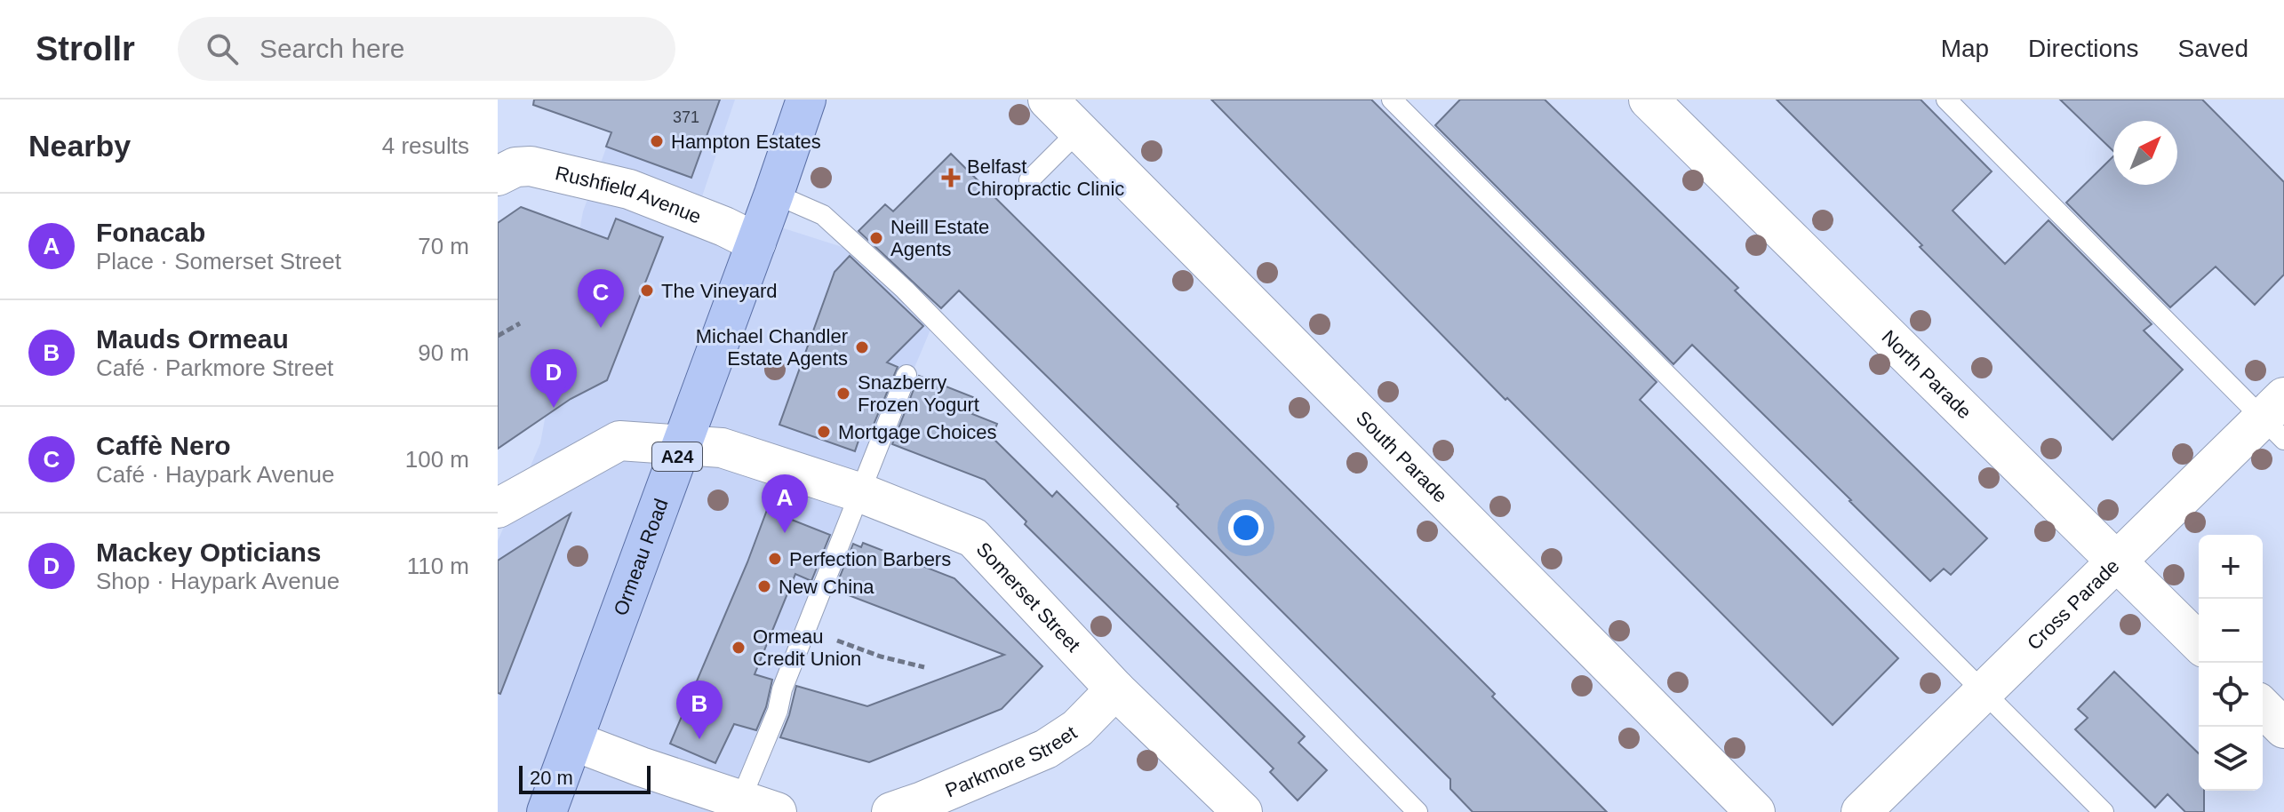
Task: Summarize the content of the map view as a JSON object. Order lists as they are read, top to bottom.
{
  "streets": {
    "main road": ["A24", "Ormeau Road"],
    "street": [
      "Rushfield Avenue",
      "North Parade",
      "South Parade",
      "Somerset Street",
      "Cross Parade",
      "Parkmore Street"
    ]
  },
  "crossings": [
    ["Rushfield Avenue", "Ormeau Road"],
    ["North Parade", "Cross Parade"],
    ["Ormeau Road", "Somerset Street"],
    ["Somerset Street", "Parkmore Street"]
  ],
  "places": {
    "other": [
      "Hampton Estates",
      "Neill Estate Agents",
      "The Vineyard",
      "Michael Chandler Estate Agents",
      "Snazberry Frozen Yogurt",
      "Mortgage Choices",
      "Perfection Barbers",
      "New China",
      "Ormeau Credit Union"
    ],
    "health": ["Belfast Chiropractic Clinic"]
  },
  "house_numbers": ["371"],
  "scale_bar": "20 m",
  "north": "top right",
  "page": {
    "header": "Strollr",
    "search": "Search here",
    "nav": ["Map", "Directions", "Saved"],
    "heading": ["Nearby", "4 results"],
    "list": [
      {
        "mark": "A",
        "name": "Fonacab",
        "note": "Place · Somerset Street",
        "value": "70 m"
      },
      {
        "mark": "B",
        "name": "Mauds Ormeau",
        "note": "Café · Parkmore Street",
        "value": "90 m"
      },
      {
        "mark": "C",
        "name": "Caffè Nero",
        "note": "Café · Haypark Avenue",
        "value": "100 m"
      },
      {
        "mark": "D",
        "name": "Mackey Opticians",
        "note": "Shop · Haypark Avenue",
        "value": "110 m"
      }
    ],
    "pins": [
      "C",
      "D",
      "A",
      "B"
    ],
    "map_buttons": ["+", "−"],
    "scale": "20 m"
  }
}
